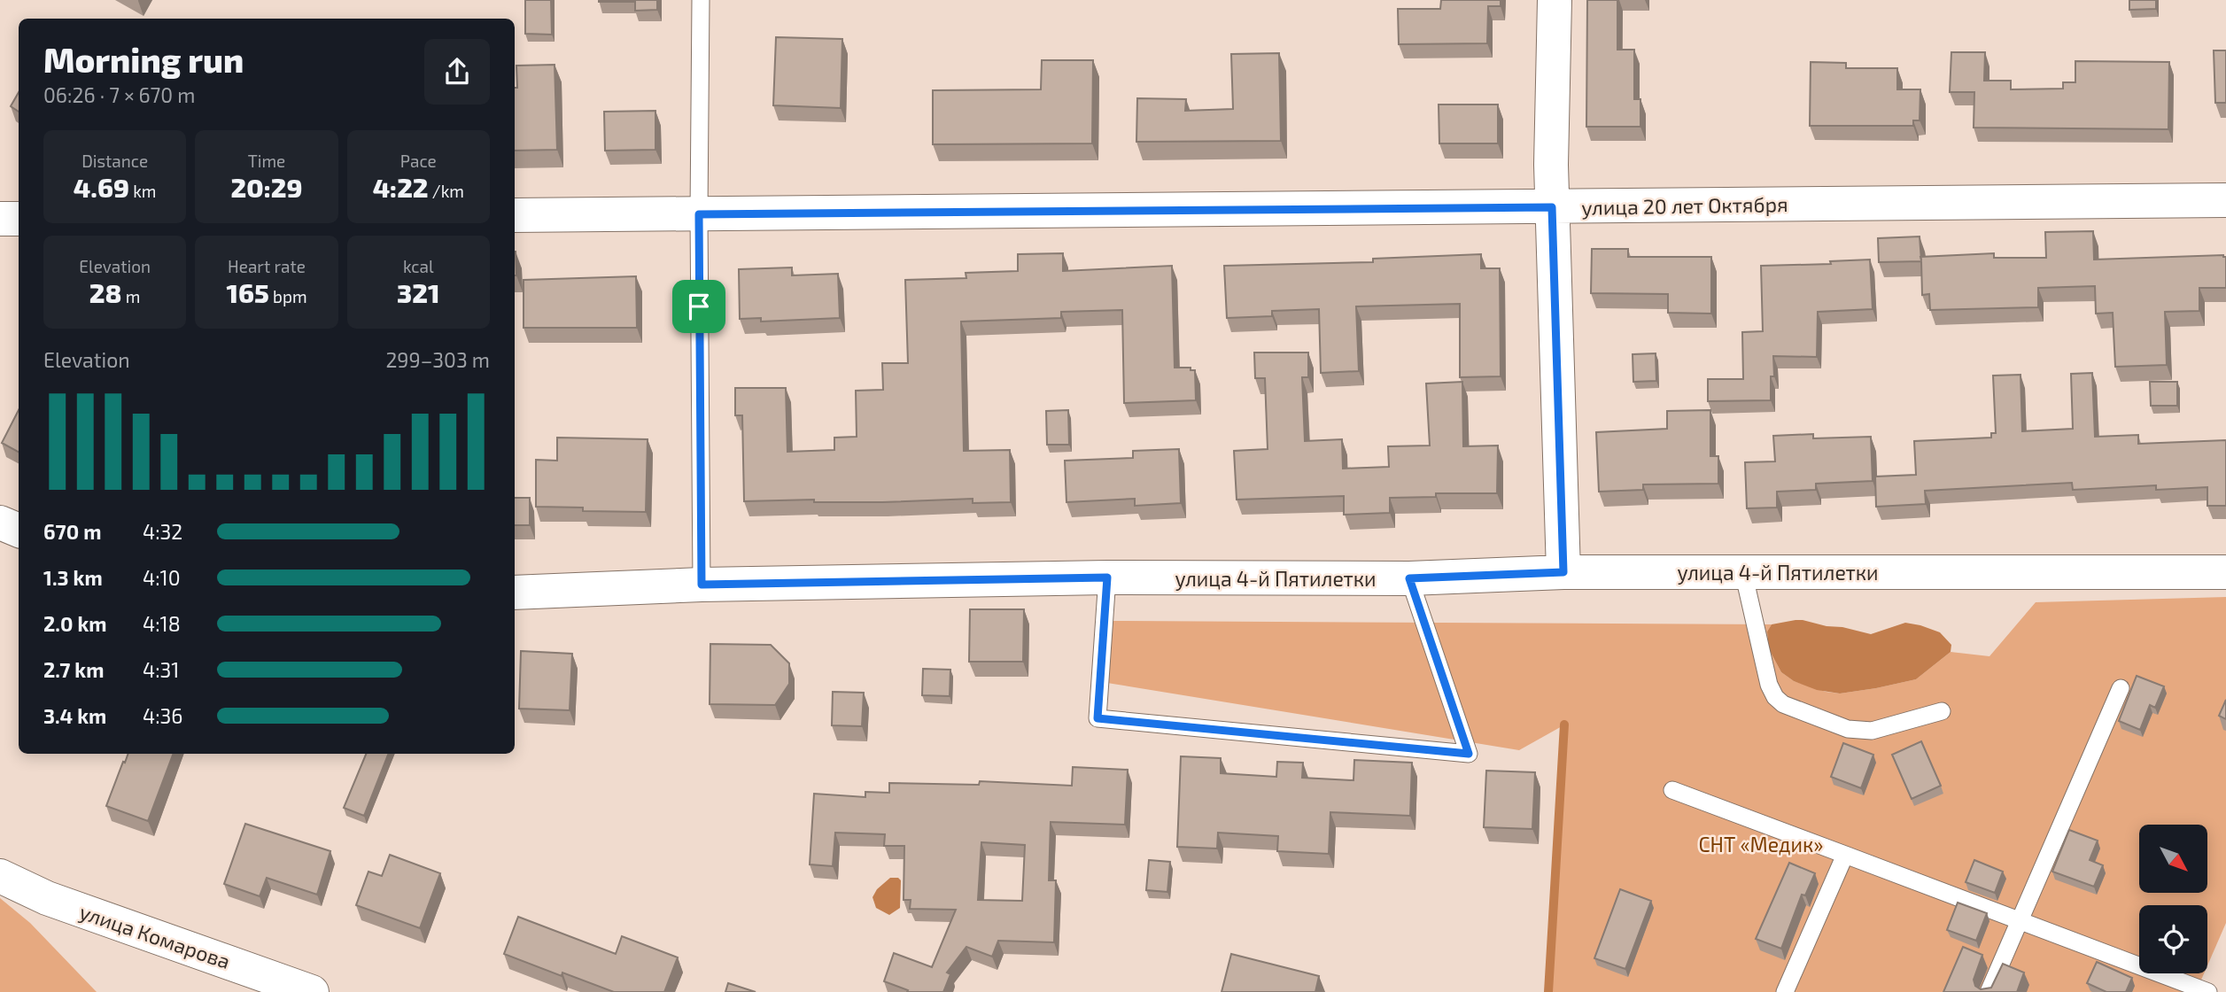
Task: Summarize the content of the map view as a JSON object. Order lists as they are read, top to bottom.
{
  "streets": {
    "street": ["улица 20 лет Октября", "улица 4-й Пятилетки", "улица Комарова"]
  },
  "parks": ["СНТ «Медик»"],
  "north": "bottom right",
  "page": {
    "heading": ["Morning run", "06:26 · 7 × 670 m"],
    "stats": [
      ["Distance", "4.69 km"],
      ["Time", "20:29"],
      ["Pace", "4:22 /km"],
      ["Elevation", "28 m"],
      ["Heart rate", "165 bpm"],
      ["kcal", "321"]
    ],
    "chart": ["Elevation", "299–303 m"],
    "list": [
      {
        "name": "670 m",
        "note": "4:32"
      },
      {
        "name": "1.3 km",
        "note": "4:10"
      },
      {
        "name": "2.0 km",
        "note": "4:18"
      },
      {
        "name": "2.7 km",
        "note": "4:31"
      },
      {
        "name": "3.4 km",
        "note": "4:36"
      }
    ]
  }
}
